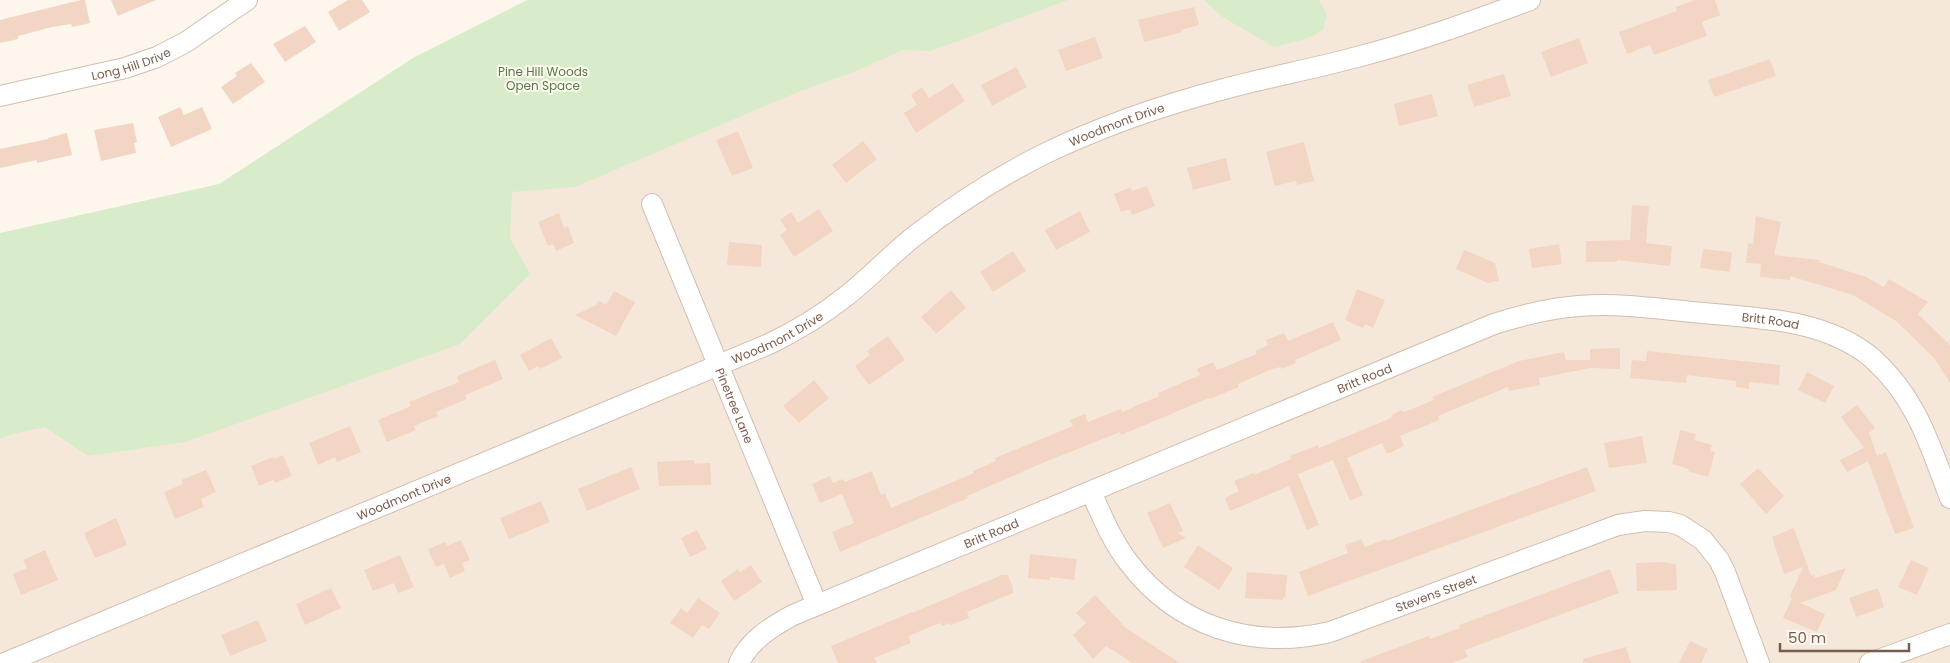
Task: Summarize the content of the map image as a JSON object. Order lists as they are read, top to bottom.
{
  "streets": {
    "street": [
      "Long Hill Drive",
      "Woodmont Drive",
      "Britt Road",
      "Pinetree Lane",
      "Stevens Street"
    ]
  },
  "crossings": [
    ["Woodmont Drive", "Pinetree Lane"],
    ["Britt Road", "Pinetree Lane"],
    ["Britt Road", "Stevens Street"]
  ],
  "parks": ["Pine Hill Woods Open Space"],
  "scale_bar": "50 m"
}
